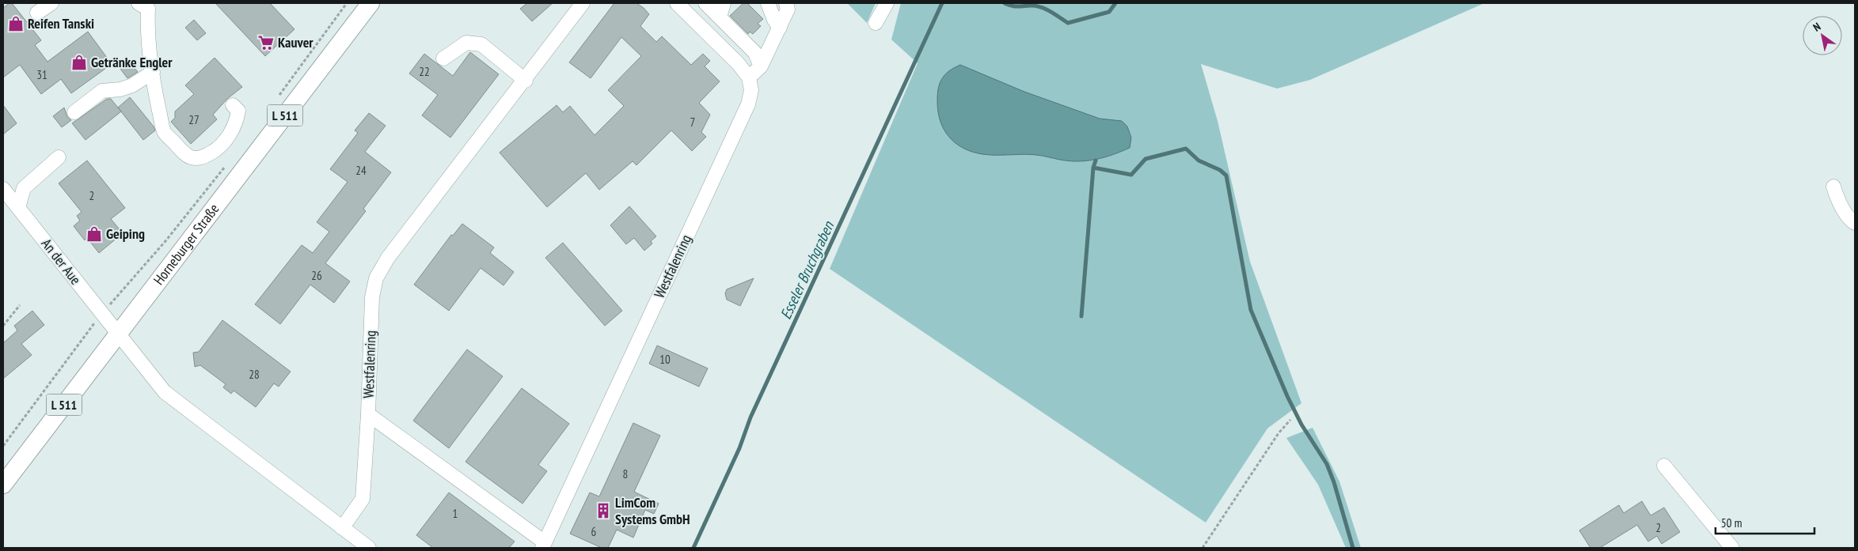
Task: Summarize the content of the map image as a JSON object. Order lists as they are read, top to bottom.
{
  "streets": {
    "main road": ["L 511", "Horneburger Straße"],
    "street": ["An der Aue", "Westfalenring"]
  },
  "crossings": [
    ["Horneburger Straße", "An der Aue"]
  ],
  "water": ["Esseler Bruchgraben"],
  "places": {
    "shop": ["Reifen Tanski", "Getränke Engler", "Geiping"],
    "supermarket": ["Kauver"],
    "building": ["LimCom Systems GmbH"]
  },
  "house_numbers": [
    "22",
    "31",
    "27",
    "7",
    "24",
    "2",
    "26",
    "10",
    "28",
    "8",
    "1",
    "2",
    "6"
  ],
  "scale_bar": "50 m",
  "north": "top left"
}
